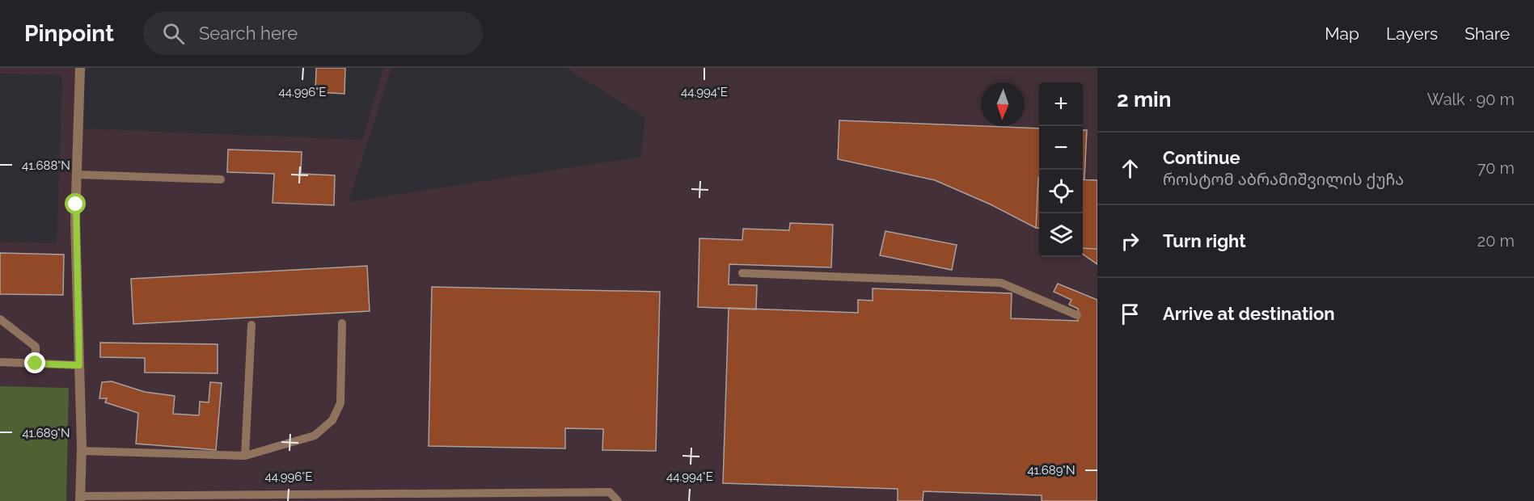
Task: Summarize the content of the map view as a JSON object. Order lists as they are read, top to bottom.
{
  "north": "bottom",
  "page": {
    "header": "Pinpoint",
    "search": "Search here",
    "nav": ["Map", "Layers", "Share"],
    "heading": ["2 min", "Walk · 90 m"],
    "map_buttons": ["+", "−"],
    "list": [
      ["Continue", "როსტომ აბრამიშვილის ქუჩა", "70 m"],
      ["Turn right", "20 m"],
      "Arrive at destination"
    ]
  },
  "coordinates": [
    "44.996°E",
    "44.994°E",
    "41.688°N",
    "41.689°N"
  ]
}
